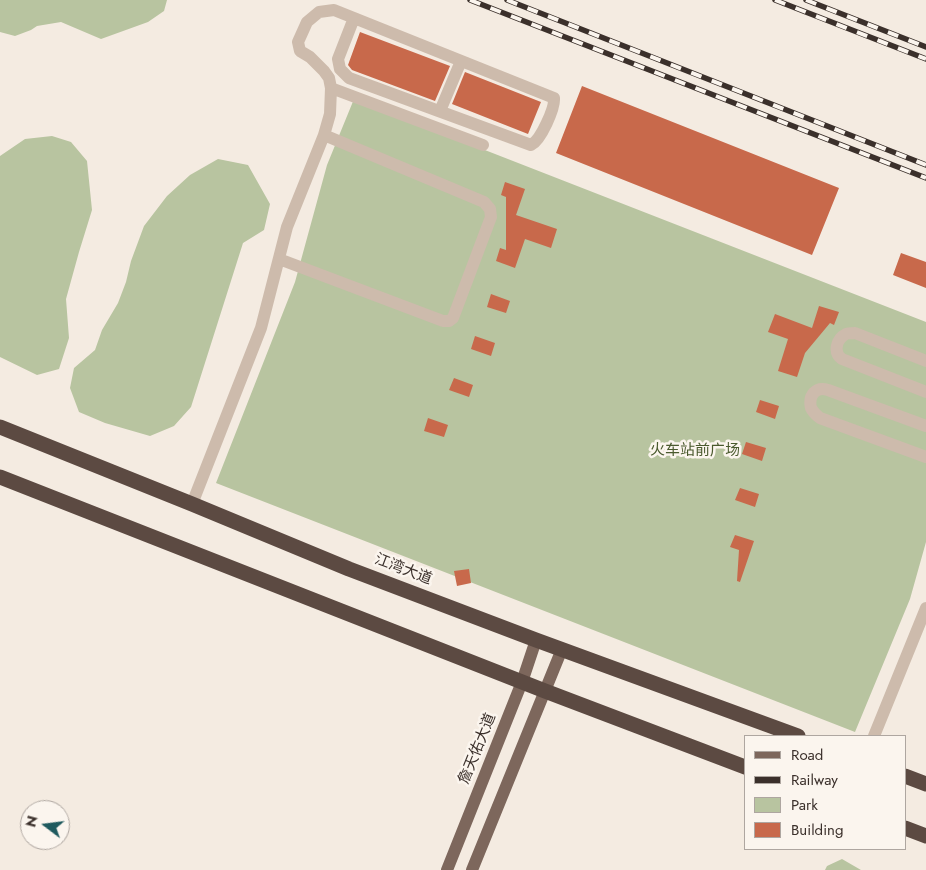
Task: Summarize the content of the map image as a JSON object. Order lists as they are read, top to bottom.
{
  "streets": {
    "highway": ["江湾大道"],
    "main road": ["詹天佑大道"]
  },
  "crossings": [
    ["江湾大道", "詹天佑大道"]
  ],
  "parks": ["火车站前广场"],
  "legend": [
    "Road",
    "Railway",
    "Park",
    "Building"
  ],
  "north": "left"
}
